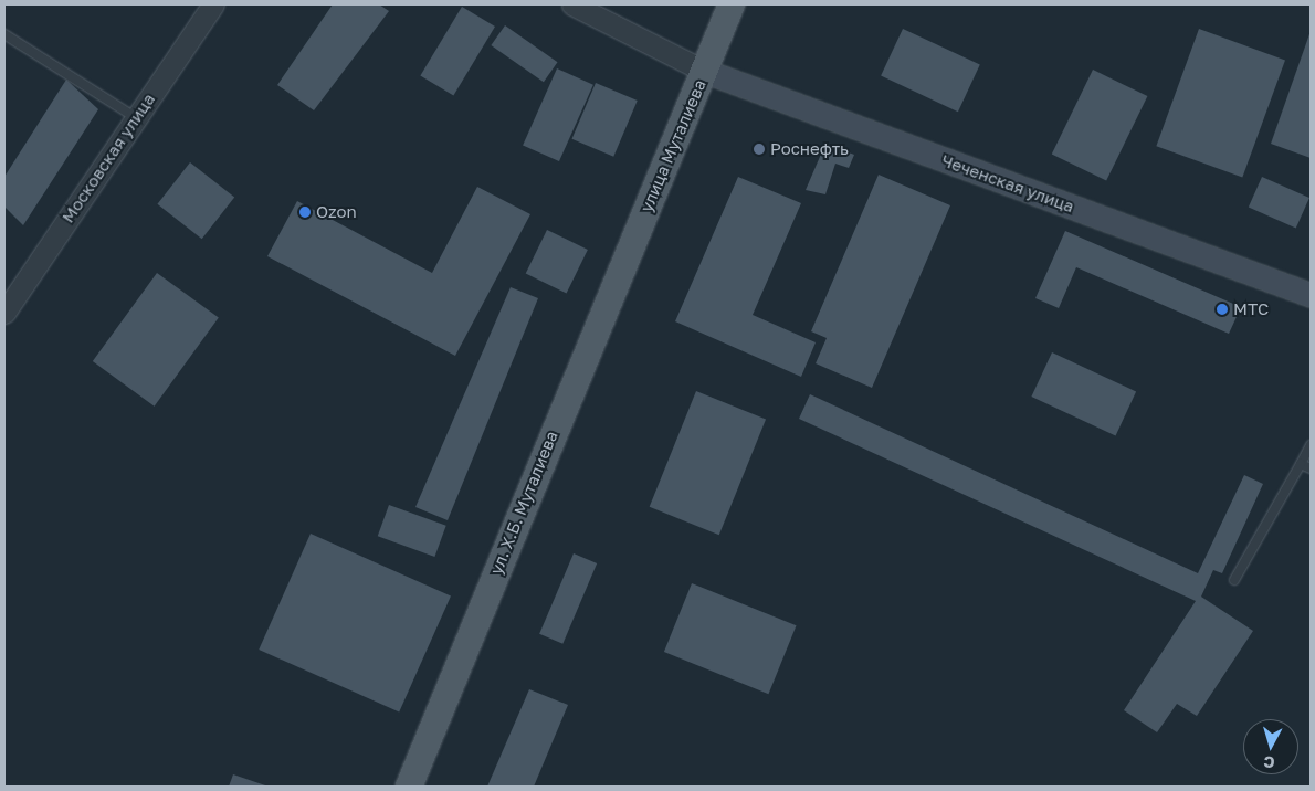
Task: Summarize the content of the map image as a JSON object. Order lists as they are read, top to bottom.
{
  "streets": {
    "main road": ["улица Муталиева", "Чеченская улица", "ул. Х.Б. Муталиева"],
    "street": ["Московская улица"]
  },
  "crossings": [
    ["улица Муталиева", "Чеченская улица"],
    ["улица Муталиева", "ул. Х.Б. Муталиева"]
  ],
  "places": ["Роснефть", "Ozon", "МТС"],
  "north": "bottom"
}
